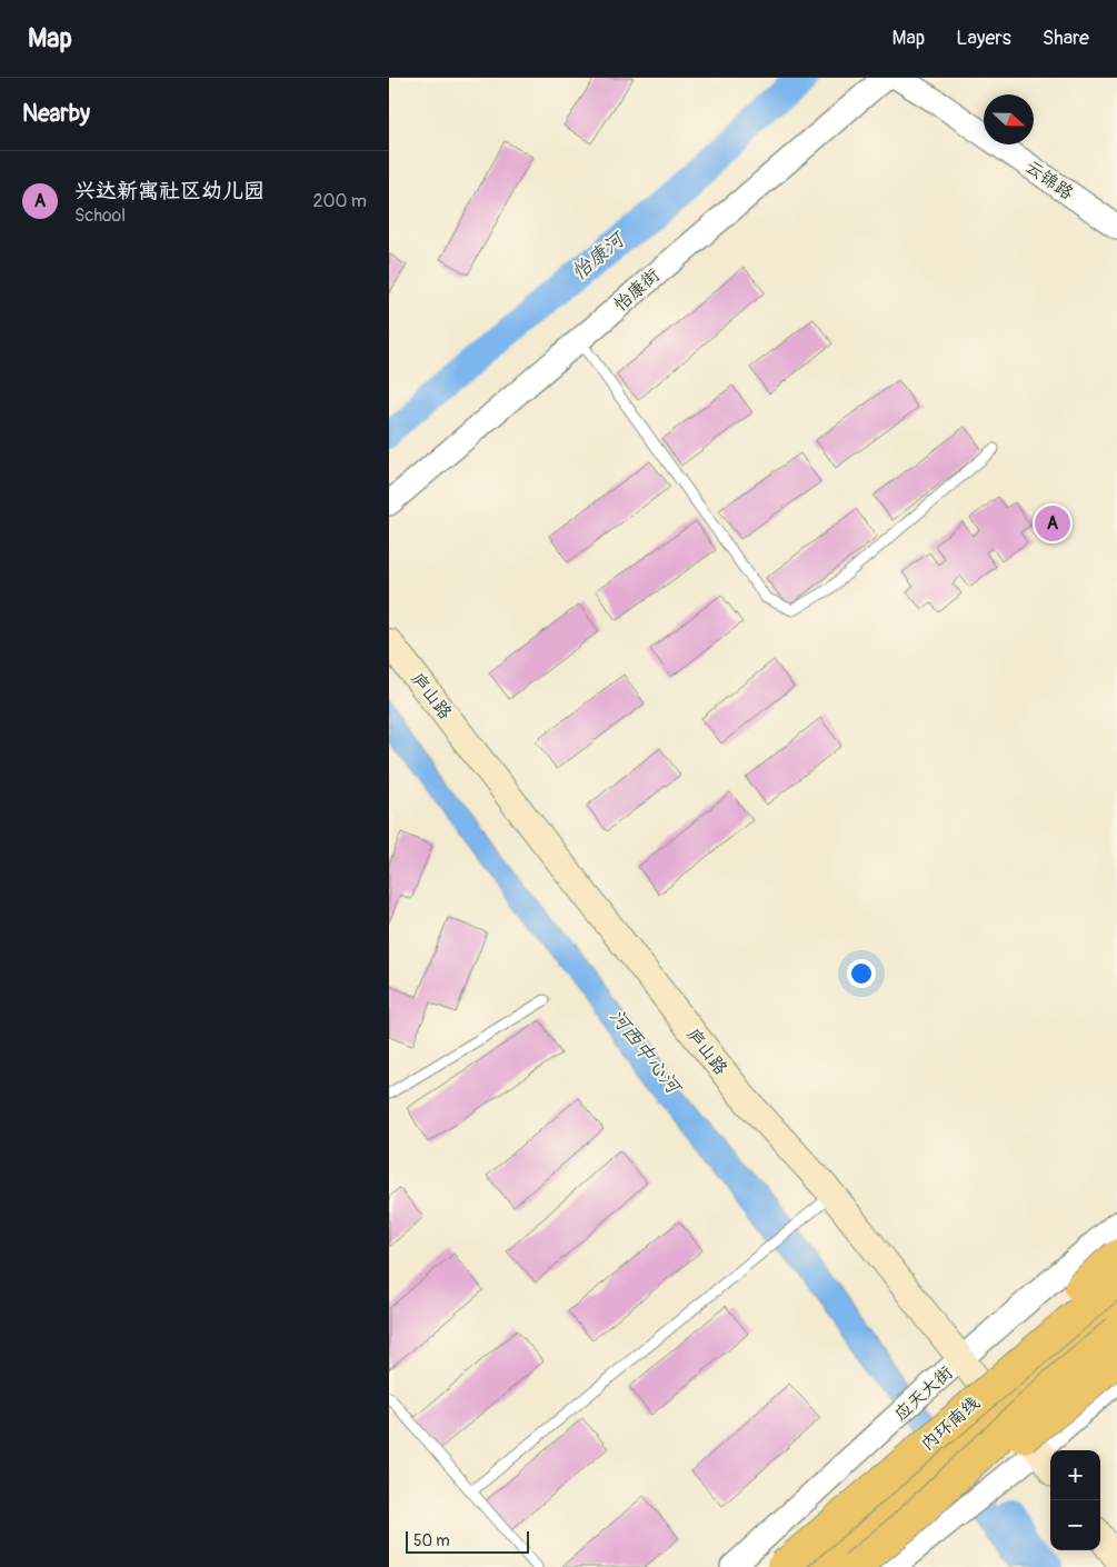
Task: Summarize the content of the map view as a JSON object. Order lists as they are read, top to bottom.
{
  "streets": {
    "highway": ["内环南线"],
    "main road": ["庐山路"],
    "street": ["云锦路", "怡康街", "应天大街"]
  },
  "crossings": [
    ["庐山路", "应天大街"]
  ],
  "water": ["怡康河", "河西中心河"],
  "scale_bar": "50 m",
  "north": "right",
  "page": {
    "header": "Map",
    "nav": ["Map", "Layers", "Share"],
    "heading": "Nearby",
    "list": [
      {
        "mark": "A",
        "name": "兴达新寓社区幼儿园",
        "note": "School",
        "value": "200 m"
      }
    ],
    "pins": "A",
    "map_buttons": ["+", "−"],
    "scale": "50 m"
  }
}
